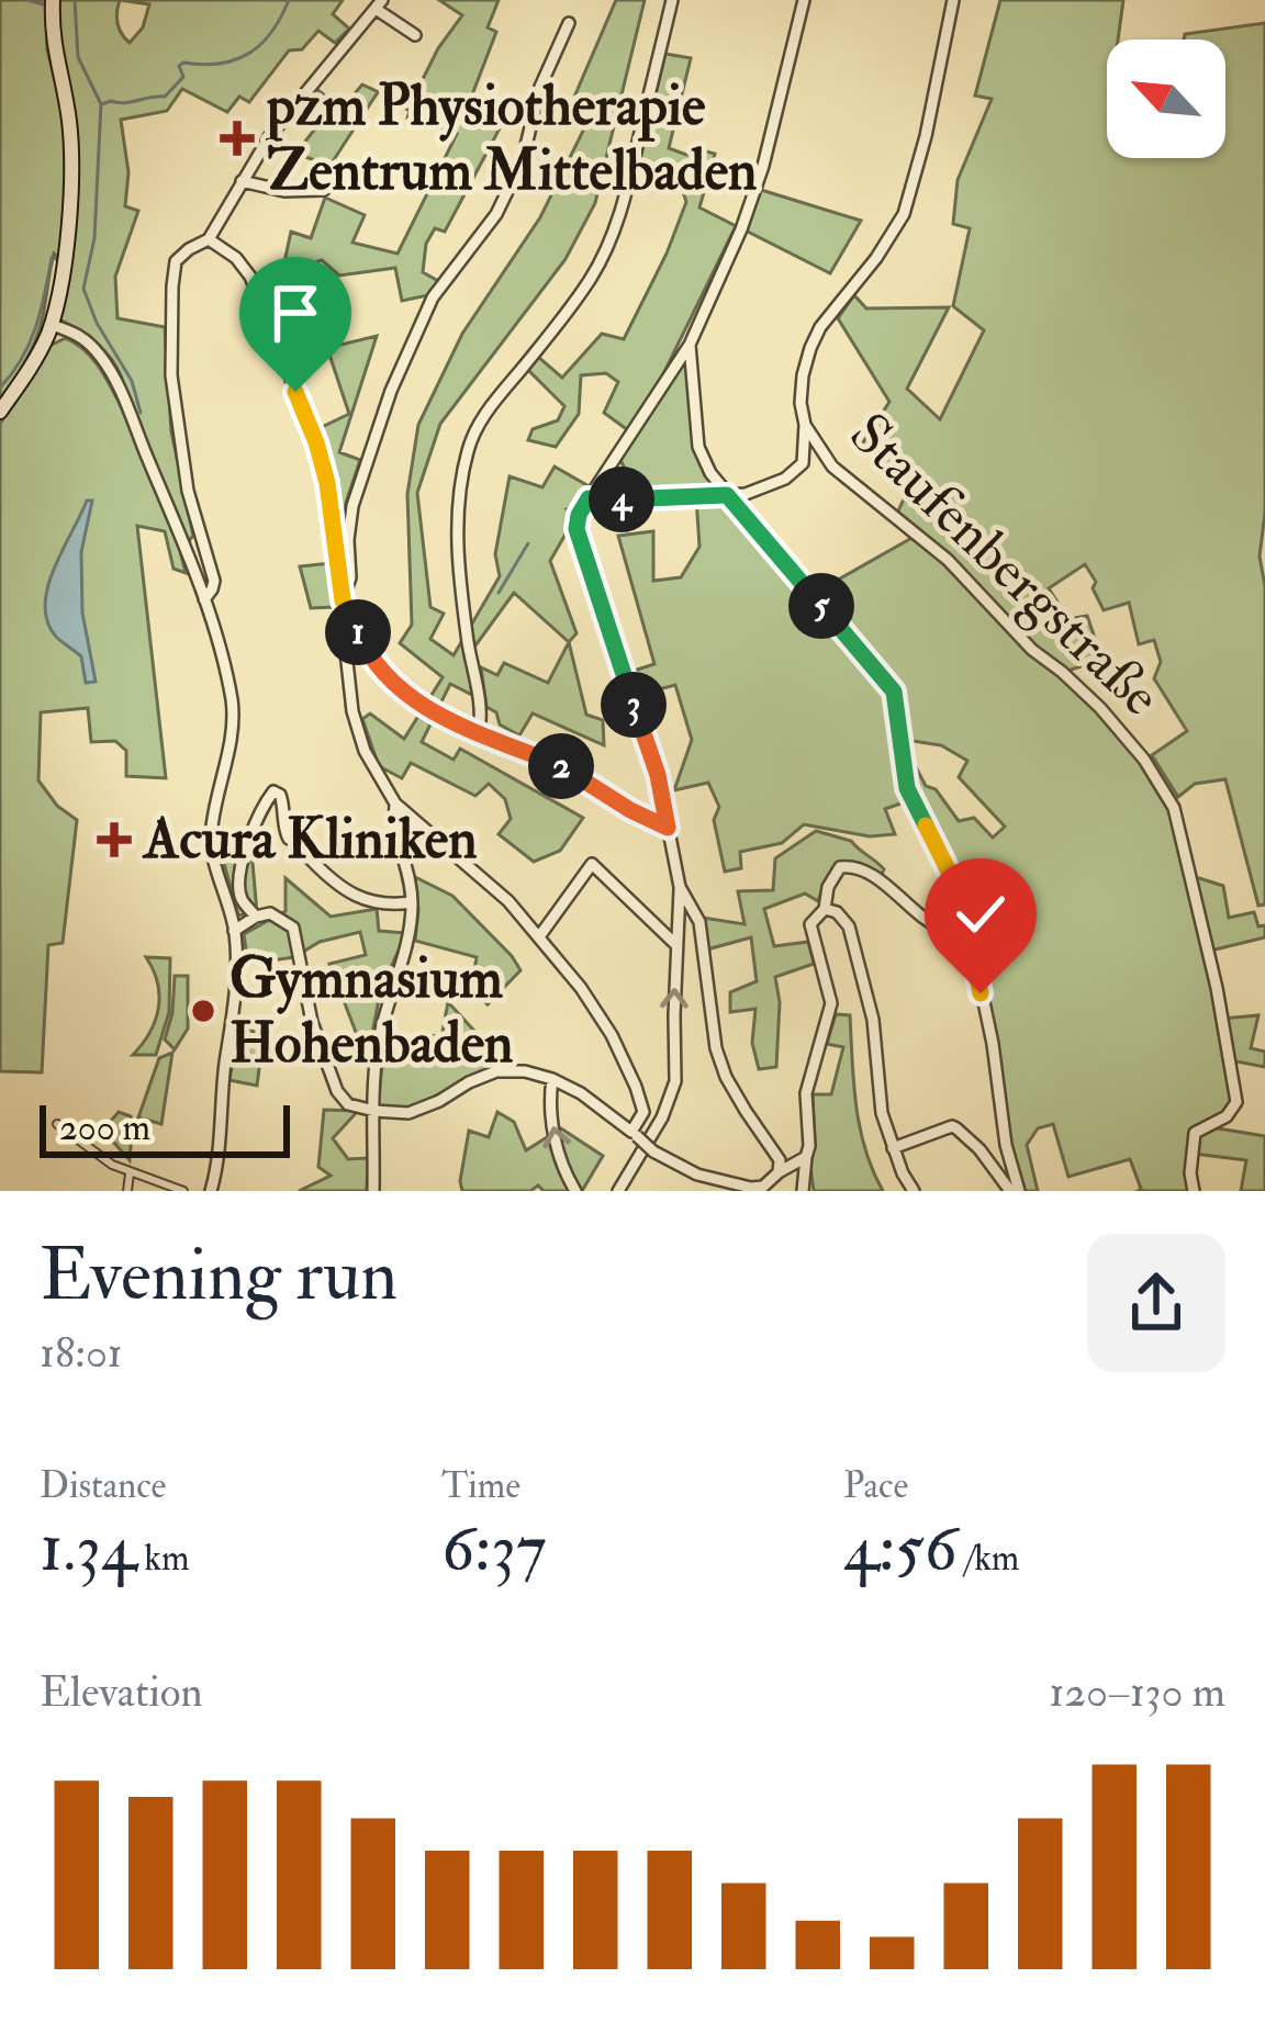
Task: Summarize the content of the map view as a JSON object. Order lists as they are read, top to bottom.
{
  "streets": {
    "street": ["Staufenbergstraße"]
  },
  "places": {
    "health": ["pzm Physiotherapie Zentrum Mittelbaden", "Acura Kliniken"],
    "other": ["Gymnasium Hohenbaden"]
  },
  "scale_bar": "200 m",
  "north": "top left",
  "page": {
    "pins": [
      "4",
      "5",
      "1",
      "3",
      "2"
    ],
    "scale": "200 m",
    "heading": ["Evening run", "18:01"],
    "stats": [
      ["Distance", "1.34 km"],
      ["Time", "6:37"],
      ["Pace", "4:56 /km"]
    ],
    "chart": ["Elevation", "120–130 m"]
  }
}
